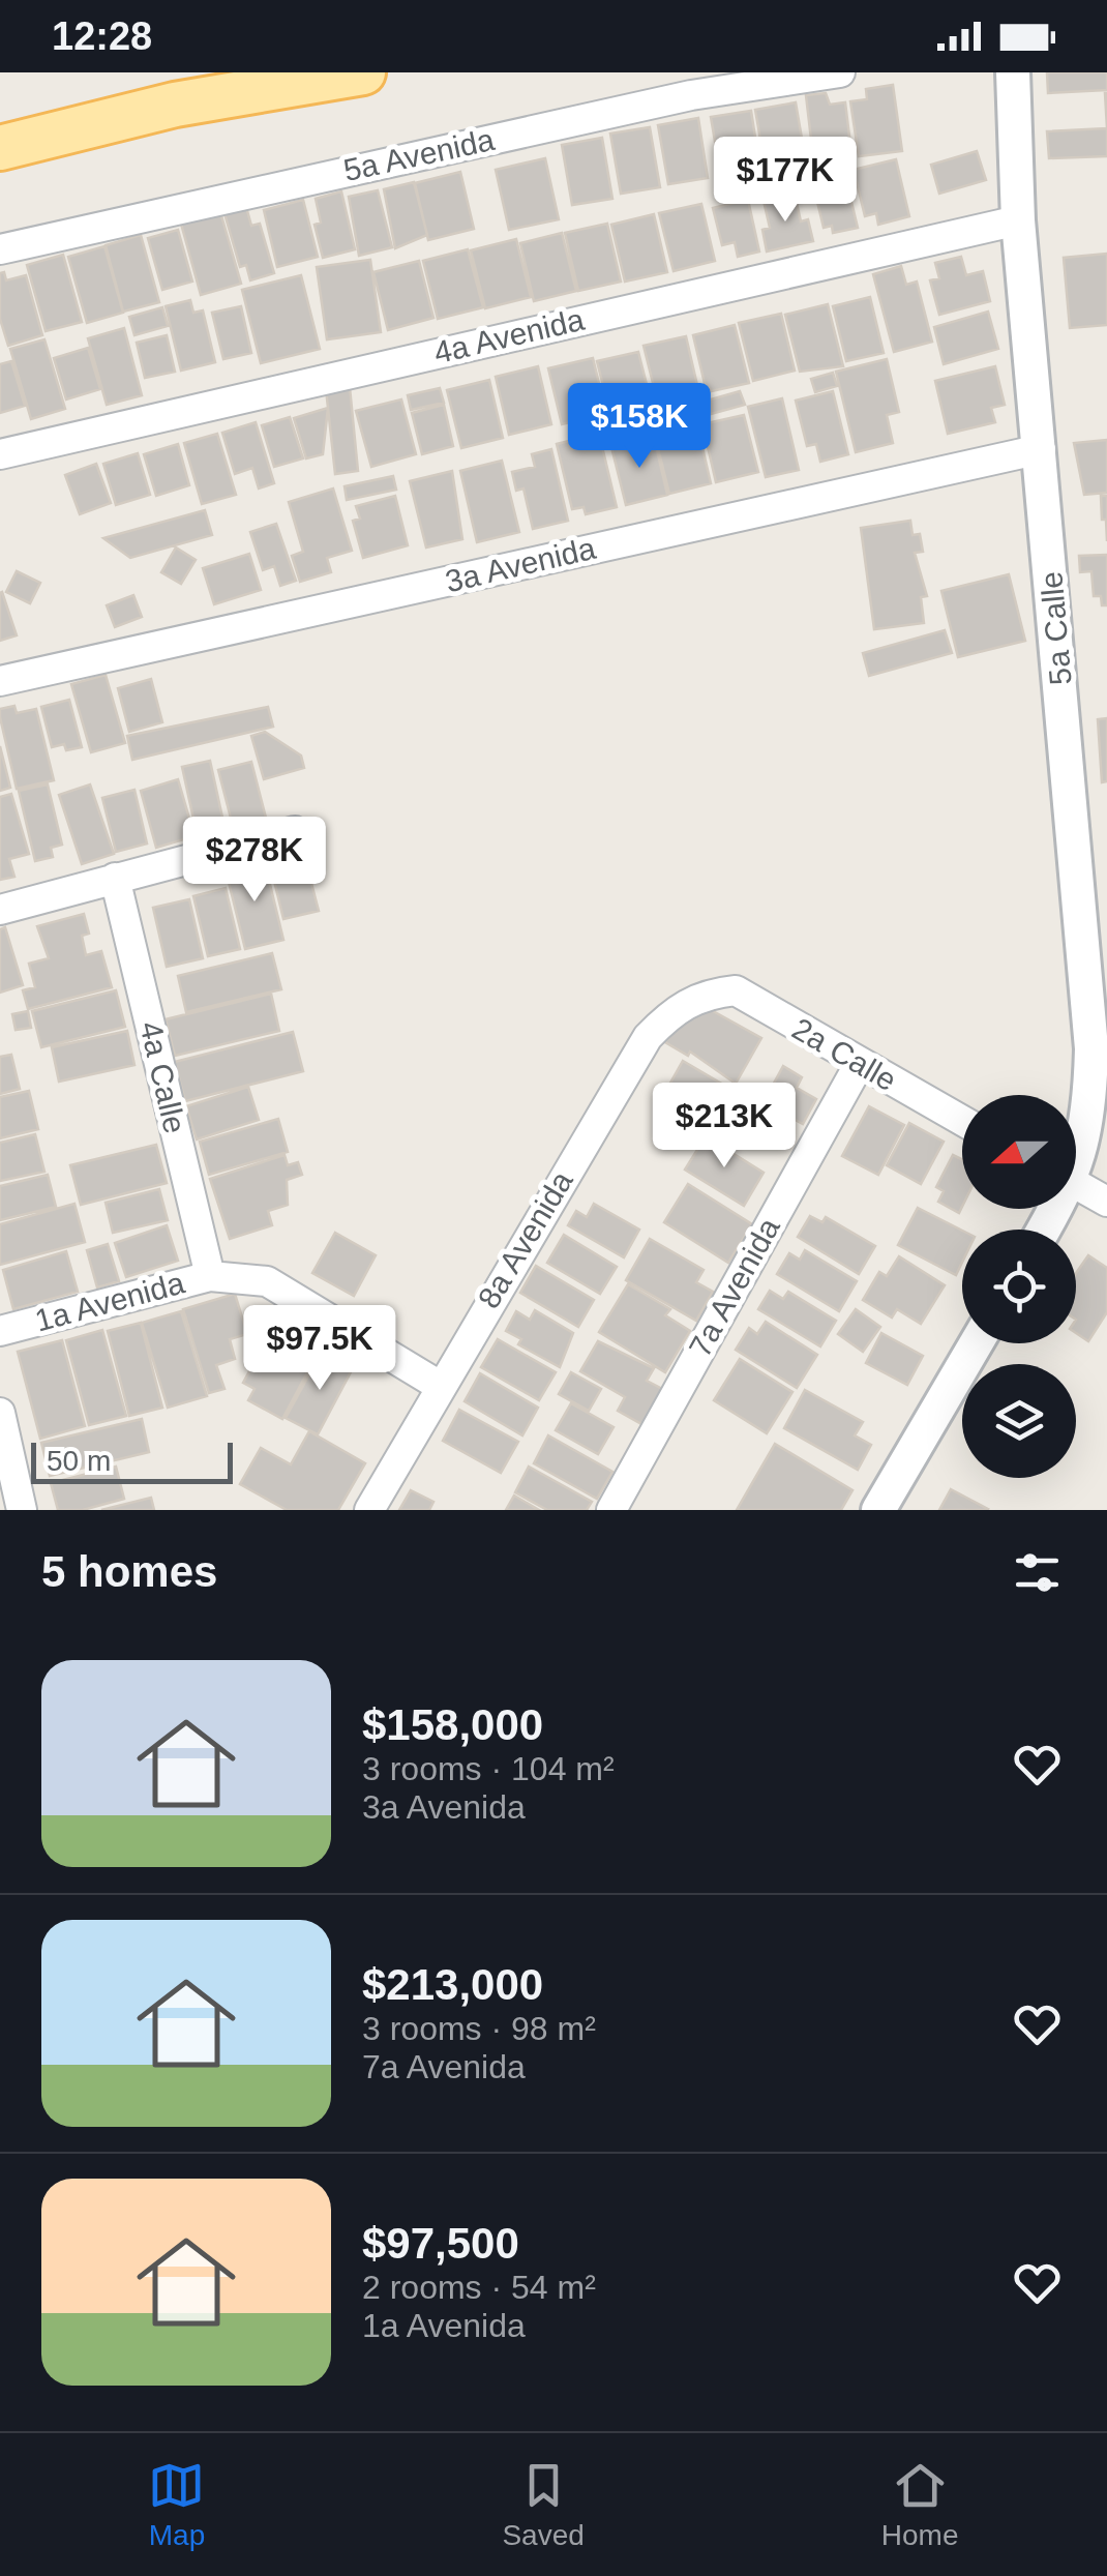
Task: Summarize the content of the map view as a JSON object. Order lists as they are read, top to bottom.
{
  "streets": {
    "street": [
      "5a Avenida",
      "4a Avenida",
      "3a Avenida",
      "5a Calle",
      "2a Calle",
      "4a Calle",
      "8a Avenida",
      "7a Avenida",
      "1a Avenida"
    ]
  },
  "crossings": [
    ["4a Avenida", "5a Calle"],
    ["3a Avenida", "5a Calle"],
    ["2a Calle", "8a Avenida"],
    ["2a Calle", "7a Avenida"],
    ["4a Calle", "1a Avenida"],
    ["8a Avenida", "1a Avenida"]
  ],
  "scale_bar": "50 m",
  "north": "left",
  "page": {
    "status": "12:28",
    "price": [
      "$177K",
      "$158K",
      "$278K",
      "$213K",
      "$97.5K"
    ],
    "scale": "50 m",
    "heading": "5 homes",
    "list": [
      {
        "name": "$158,000",
        "note": "3 rooms · 104 m² · 3a Avenida"
      },
      {
        "name": "$213,000",
        "note": "3 rooms · 98 m² · 7a Avenida"
      },
      {
        "name": "$97,500",
        "note": "2 rooms · 54 m² · 1a Avenida"
      }
    ],
    "tabs": ["Map", "Saved", "Home"]
  }
}
